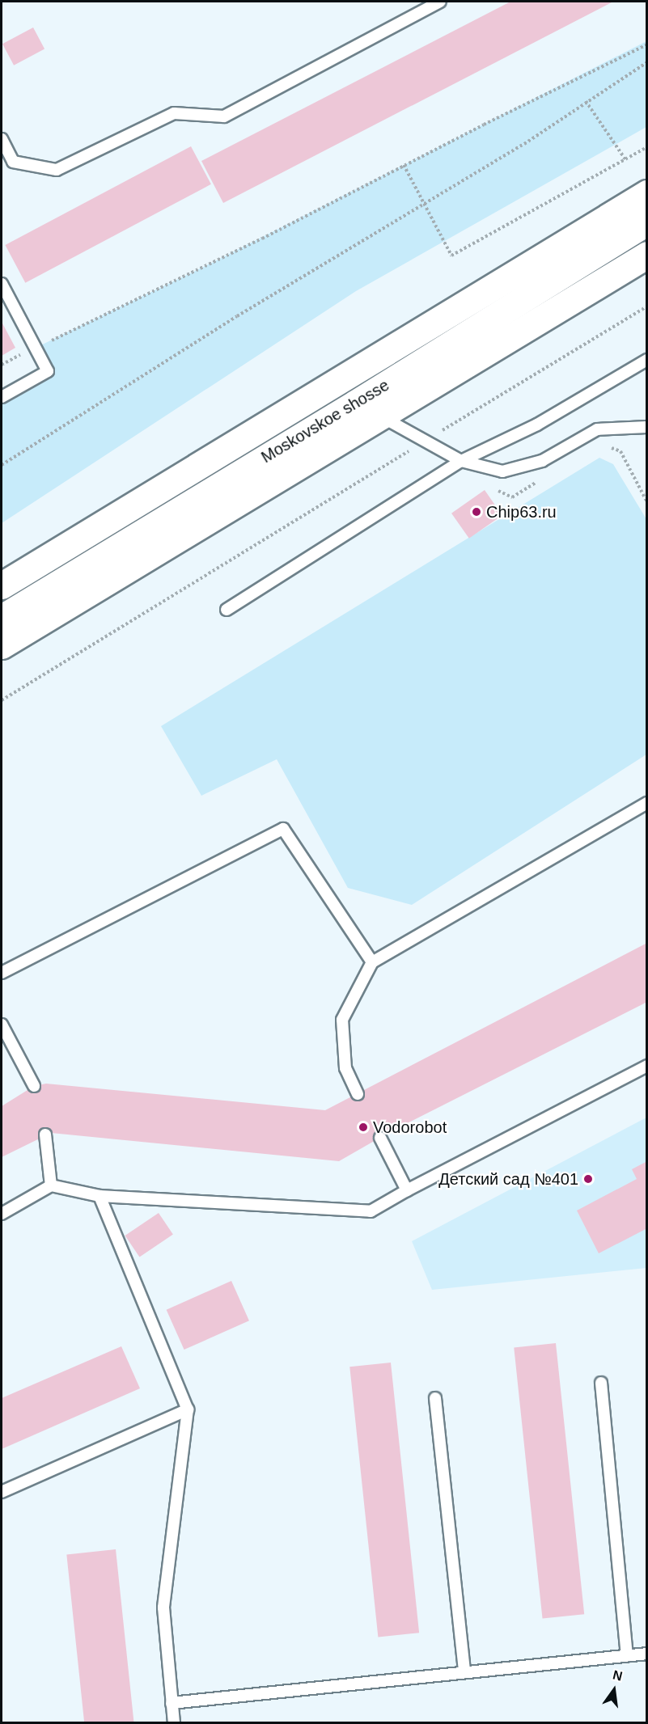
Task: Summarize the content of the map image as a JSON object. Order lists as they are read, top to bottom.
{
  "streets": {
    "main road": ["Moskovskoe shosse"]
  },
  "places": ["Chip63.ru", "Vodorobot", "Детский сад №401"],
  "north": "top"
}
